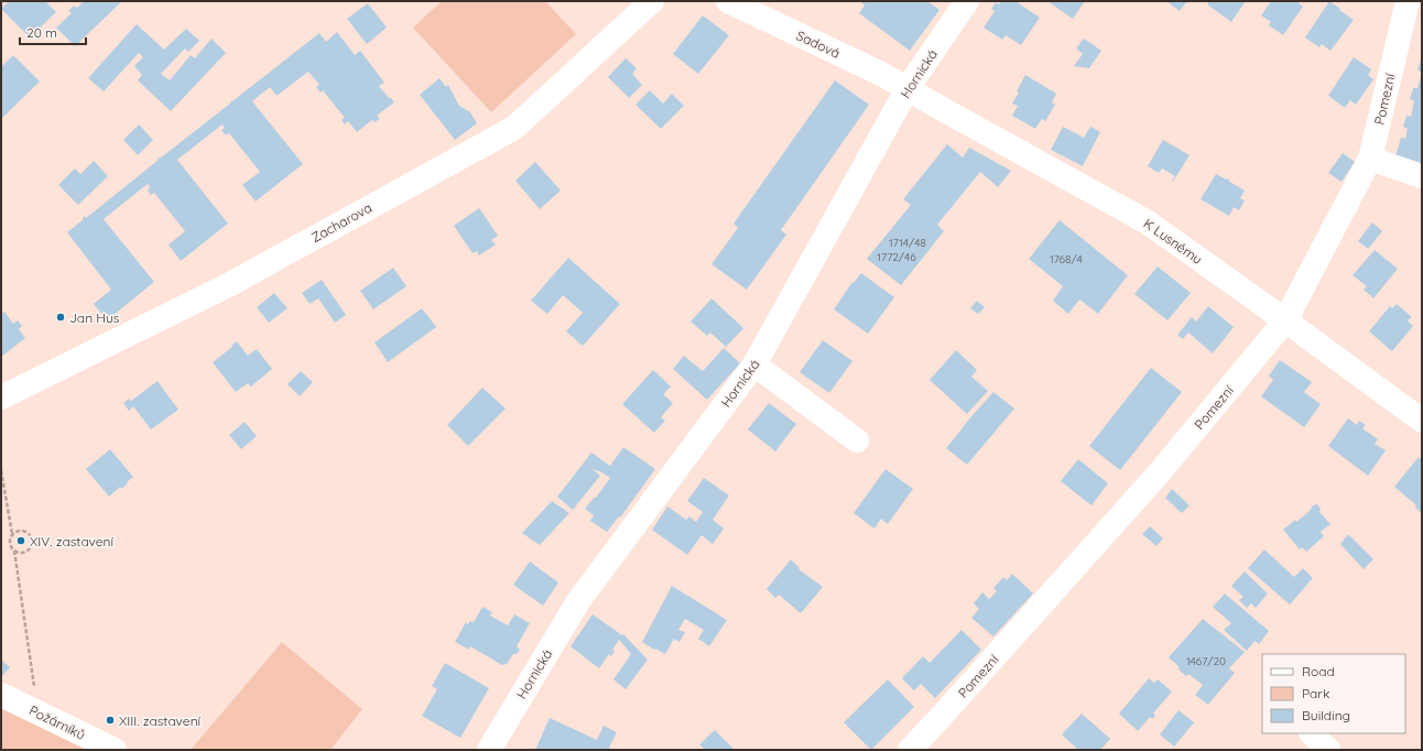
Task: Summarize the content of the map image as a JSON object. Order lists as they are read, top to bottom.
{
  "streets": {
    "street": [
      "Sadová",
      "Hornická",
      "Pomezní",
      "Zacharova",
      "K Lusnému",
      "Požárníků"
    ]
  },
  "crossings": [
    ["Sadová", "Hornická"],
    ["Sadová", "K Lusnému"],
    ["Hornická", "K Lusnému"],
    ["Pomezní", "K Lusnému"]
  ],
  "places": ["Jan Hus", "XIV. zastavení", "XIII. zastavení"],
  "house_numbers": [
    "1714/48",
    "1772/46",
    "1768/4",
    "1467/20"
  ],
  "legend": ["Road", "Park", "Building"],
  "scale_bar": "20 m"
}
